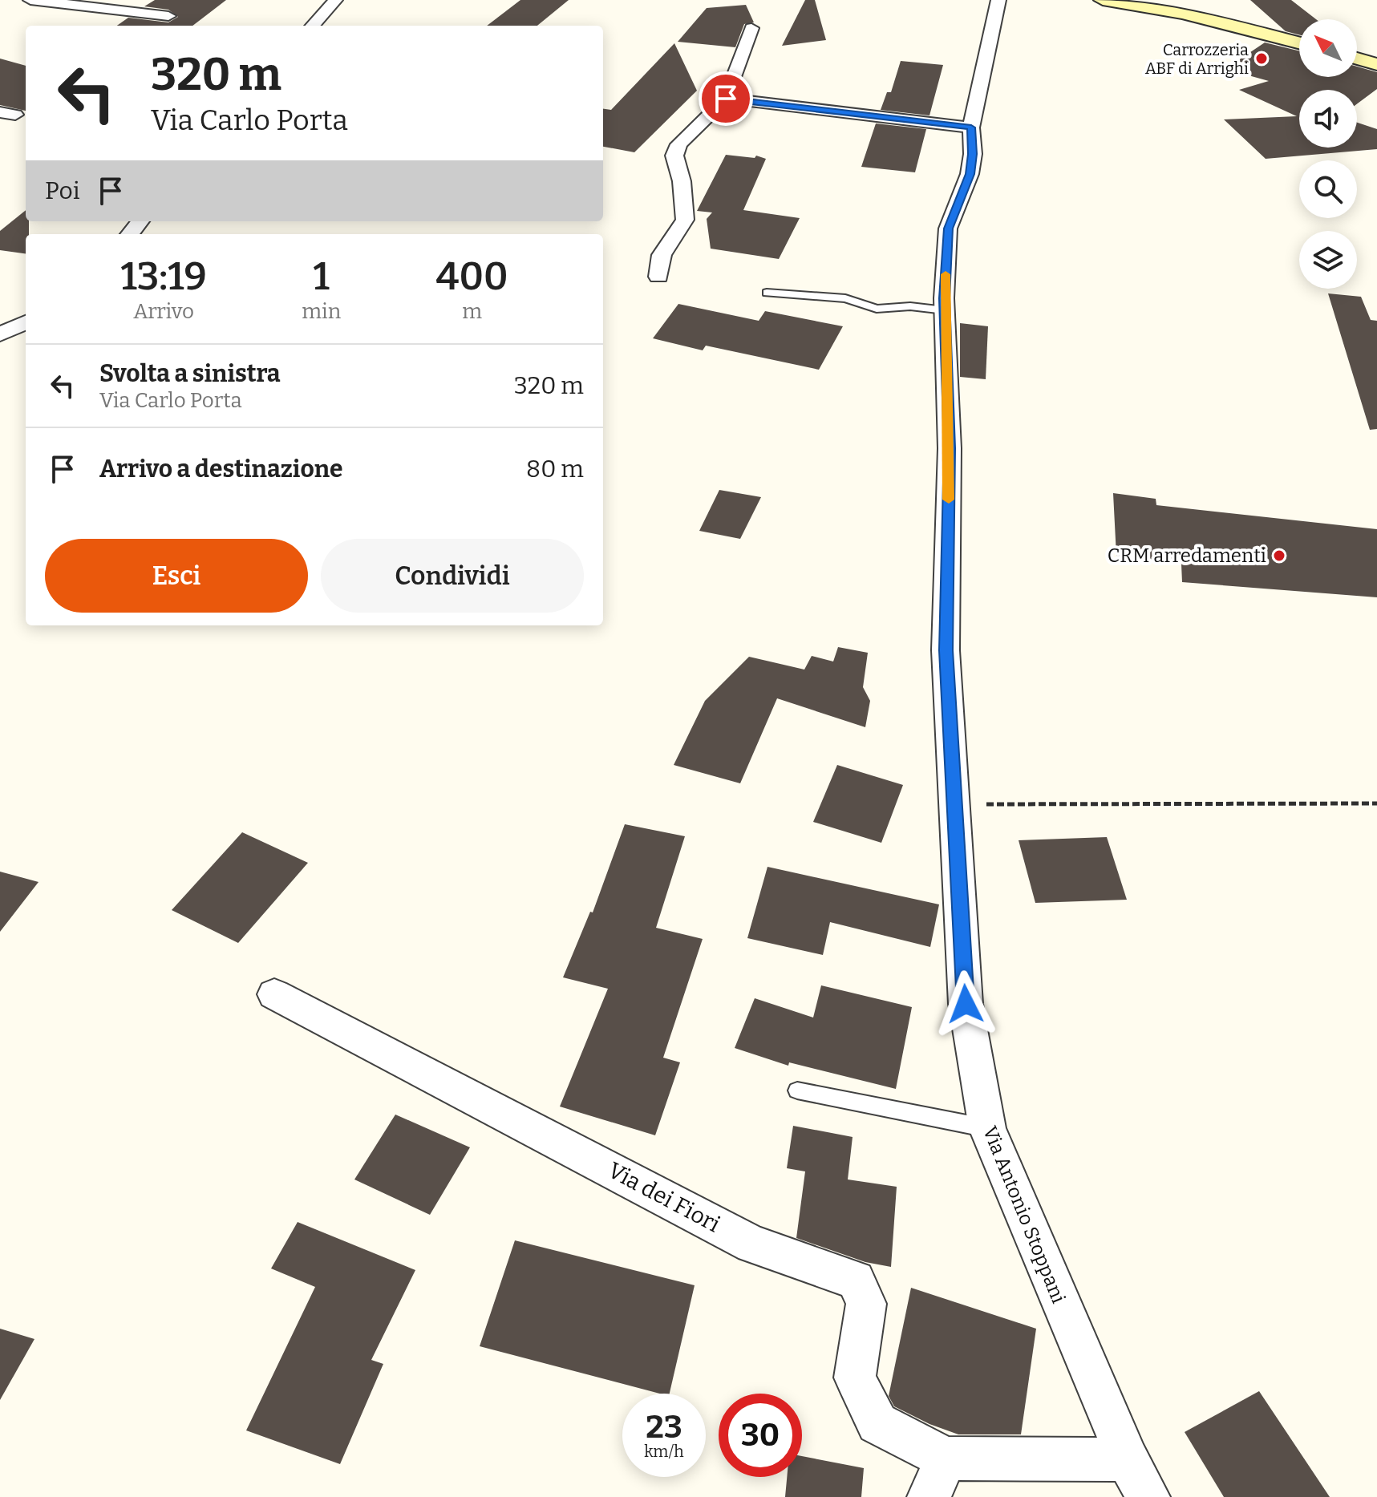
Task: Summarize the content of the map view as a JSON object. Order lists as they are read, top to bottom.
{
  "streets": {
    "street": ["Via dei Fiori", "Via Antonio Stoppani"]
  },
  "places": ["Carrozzeria ABF di Arrighi", "CRM arredamenti"],
  "north": "top left",
  "page": {
    "turn": ["320 m", "Via Carlo Porta"],
    "then": "Poi",
    "eta": [
      "13:19",
      "Arrivo",
      "1",
      "min",
      "400",
      "m"
    ],
    "list": [
      {
        "name": "Svolta a sinistra",
        "note": "Via Carlo Porta",
        "value": "320 m"
      },
      {
        "name": "Arrivo a destinazione",
        "value": "80 m"
      }
    ],
    "buttons": ["Esci", "Condividi"],
    "speed": "23 km/h",
    "limit": "30"
  }
}
